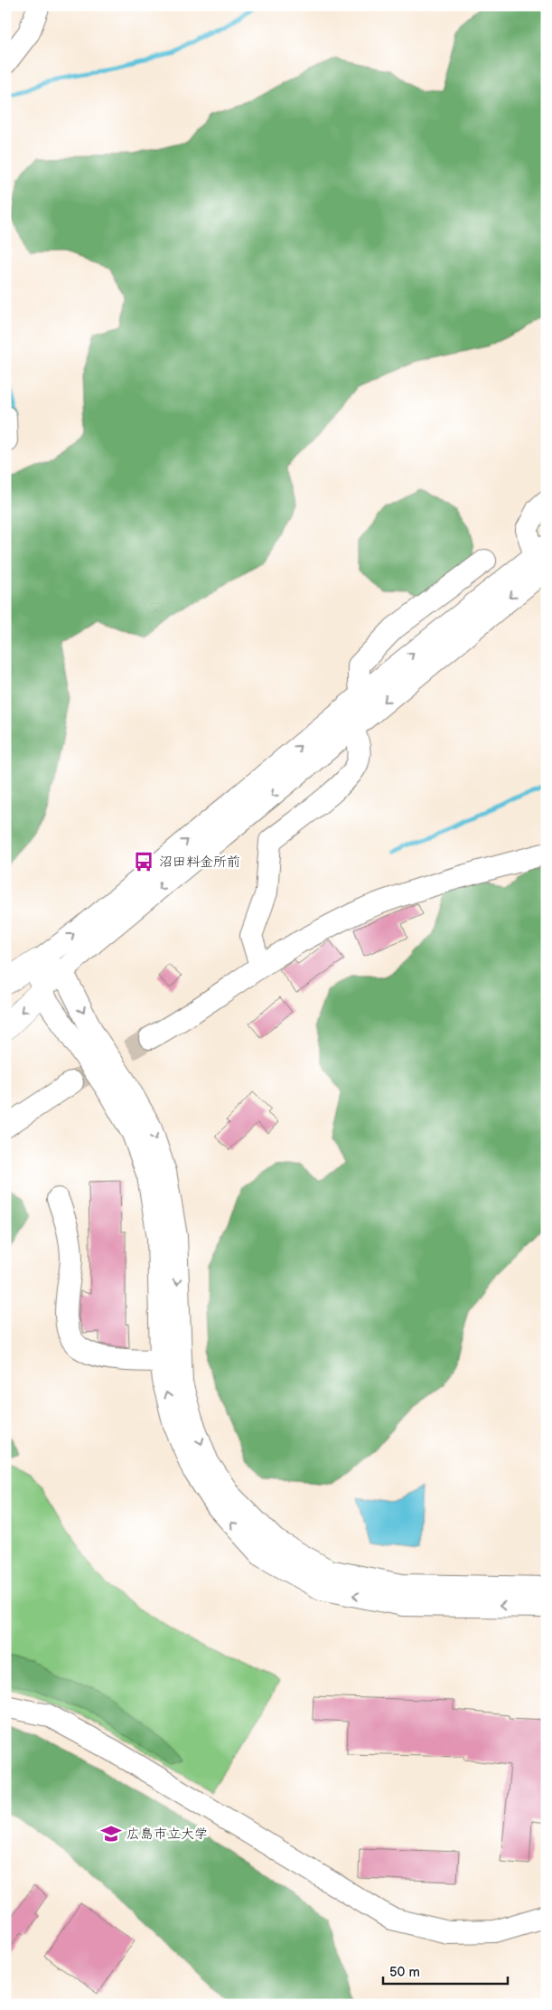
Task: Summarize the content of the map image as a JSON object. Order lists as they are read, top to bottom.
{
  "places": {
    "bus stop": ["沼田料金所前"],
    "school or university": ["広島市立大学"]
  },
  "scale_bar": "50 m"
}
